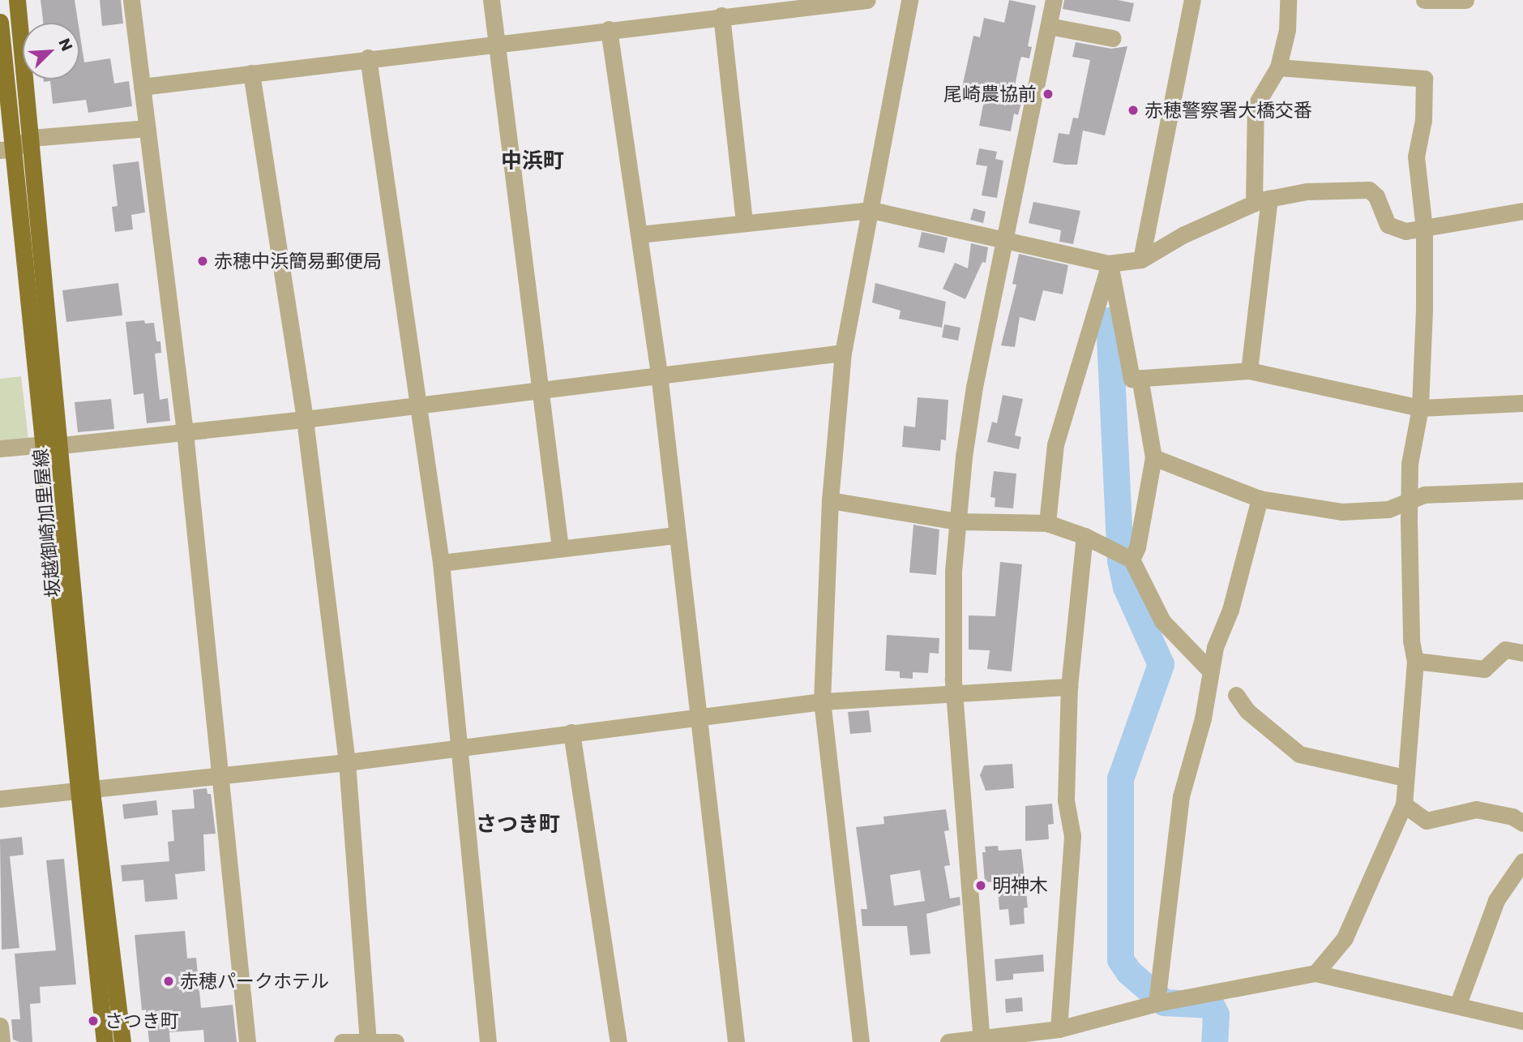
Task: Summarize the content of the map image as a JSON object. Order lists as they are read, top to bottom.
{
  "streets": {
    "main road": ["坂越御崎加里屋線"]
  },
  "districts": ["中浜町", "さつき町"],
  "places": [
    "尾崎農協前",
    "赤穂警察署大橋交番",
    "赤穂中浜簡易郵便局",
    "明神木",
    "赤穂パークホテル",
    "さつき町"
  ],
  "north": "top right"
}
